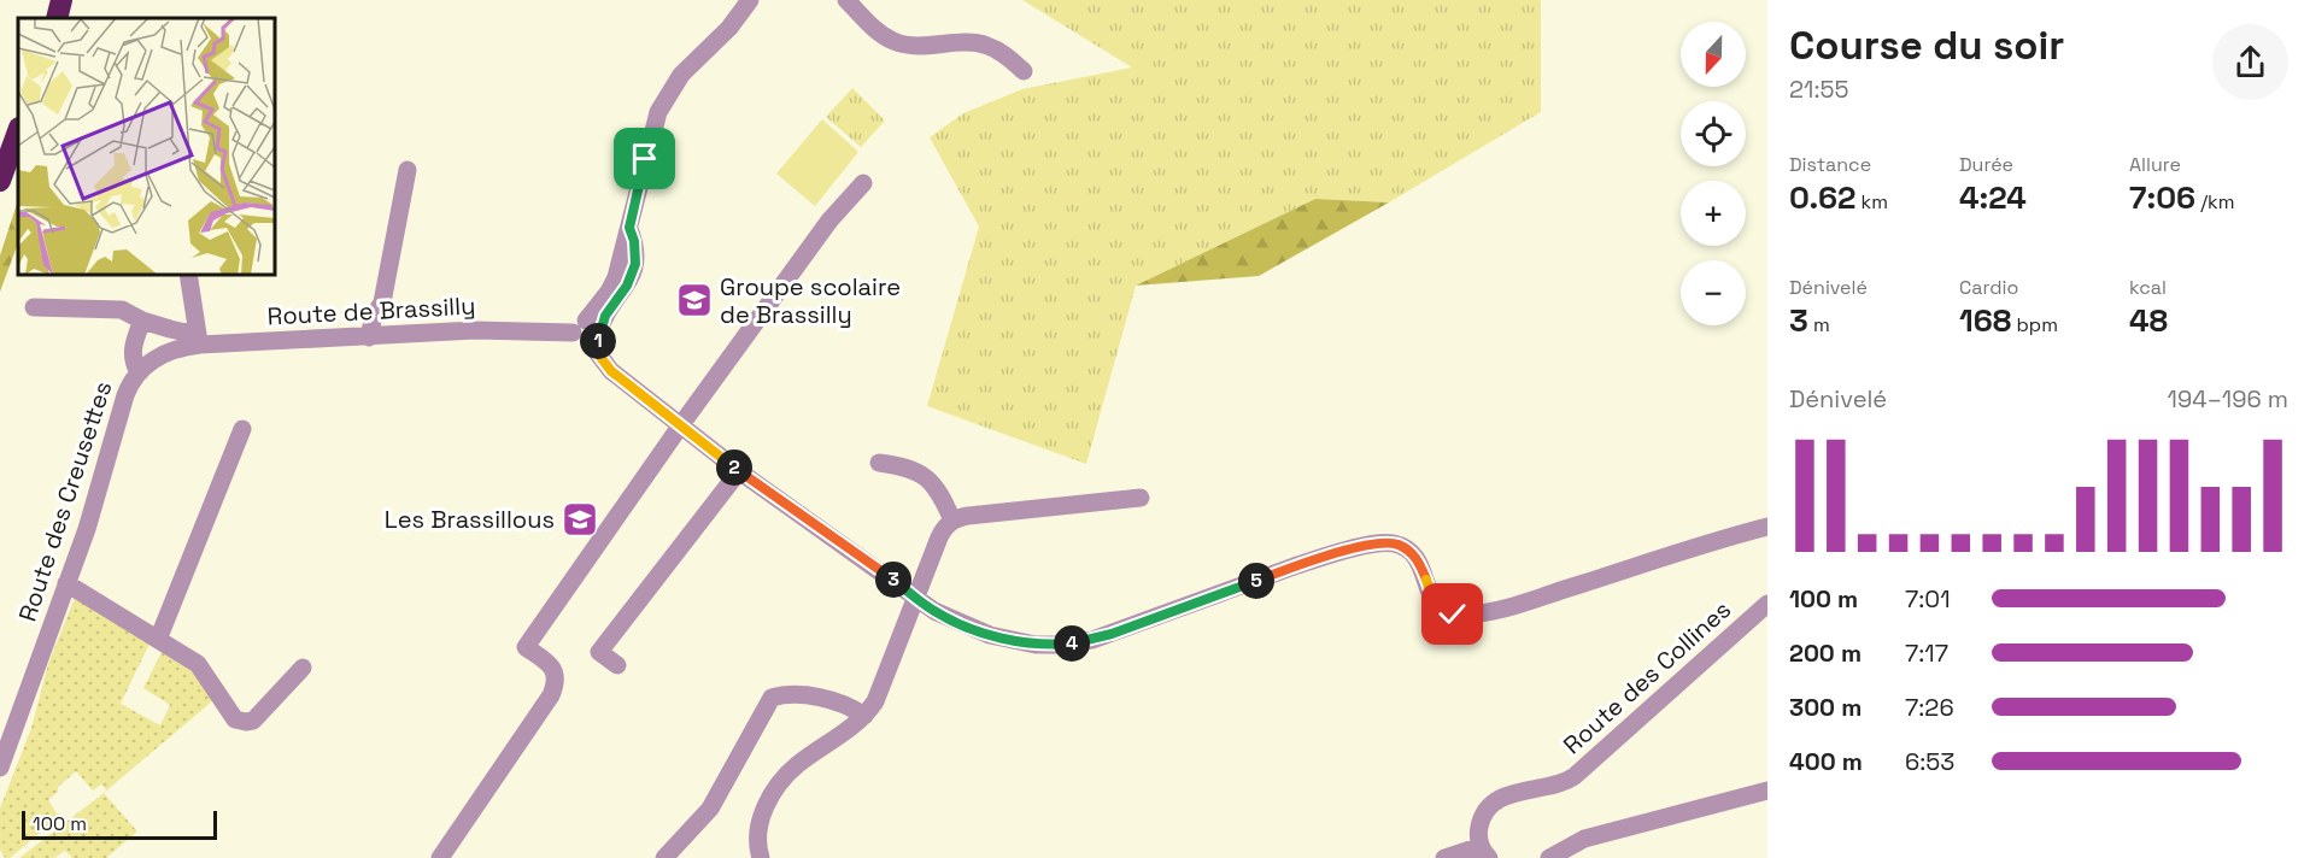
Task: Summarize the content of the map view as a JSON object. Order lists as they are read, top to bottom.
{
  "streets": {
    "street": ["Route de Brassilly", "Route des Creusettes", "Route des Collines"]
  },
  "crossings": [
    ["Route de Brassilly", "Route des Creusettes"]
  ],
  "places": {
    "school or university": ["Groupe scolaire de Brassilly", "Les Brassillous"]
  },
  "scale_bar": "100 m",
  "north": "bottom",
  "page": {
    "heading": ["Course du soir", "21:55"],
    "map_buttons": ["+", "−"],
    "stats": [
      ["Distance", "0.62 km"],
      ["Durée", "4:24"],
      ["Allure", "7:06 /km"],
      ["Dénivelé", "3 m"],
      ["Cardio", "168 bpm"],
      ["kcal", "48"]
    ],
    "pins": [
      "1",
      "2",
      "3",
      "5",
      "4"
    ],
    "chart": ["Dénivelé", "194–196 m"],
    "list": [
      {
        "name": "100 m",
        "note": "7:01"
      },
      {
        "name": "200 m",
        "note": "7:17"
      },
      {
        "name": "300 m",
        "note": "7:26"
      },
      {
        "name": "400 m",
        "note": "6:53"
      }
    ],
    "scale": "100 m"
  }
}
